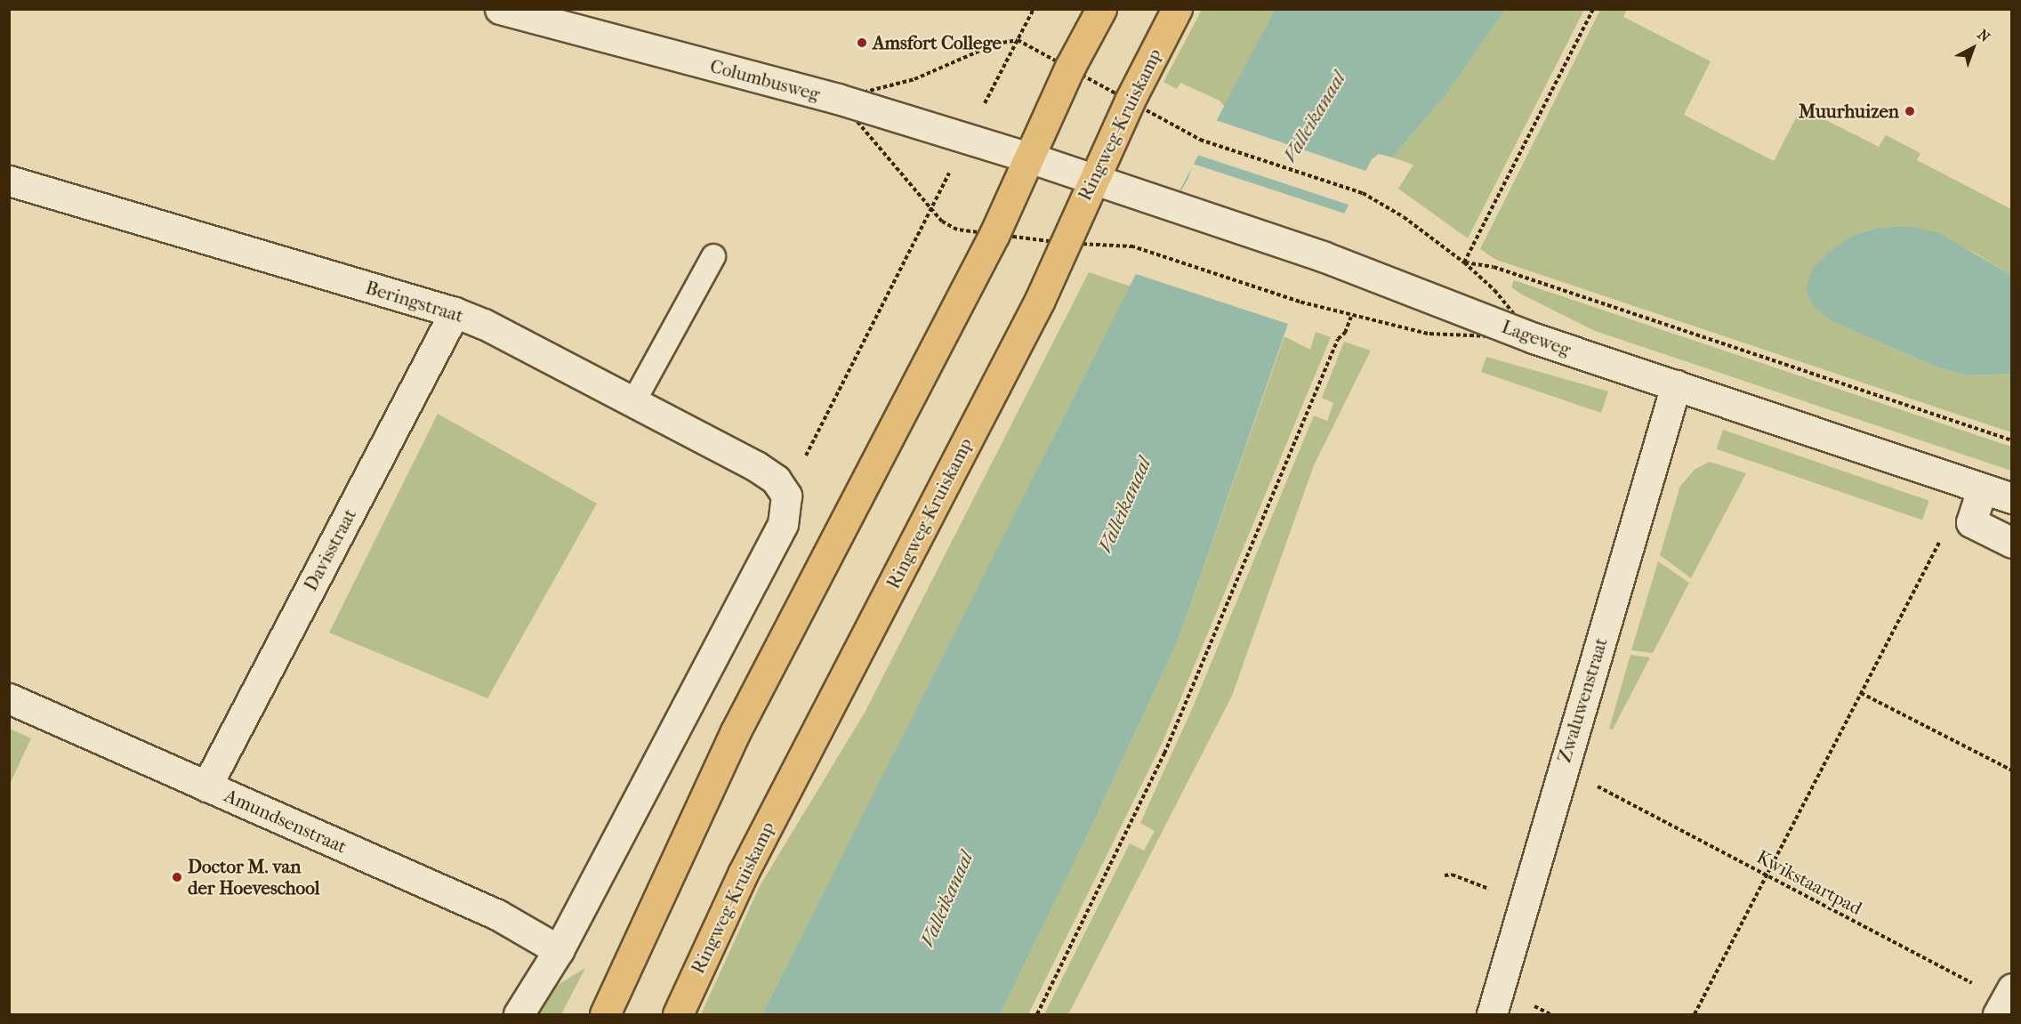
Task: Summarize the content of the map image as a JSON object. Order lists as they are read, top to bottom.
{
  "streets": {
    "main road": ["Ringweg-Kruiskamp"],
    "street": [
      "Columbusweg",
      "Beringstraat",
      "Lageweg",
      "Davisstraat",
      "Zwaluwenstraat",
      "Amundsenstraat"
    ],
    "path": ["Kwikstaartpad"]
  },
  "crossings": [
    ["Columbusweg", "Ringweg-Kruiskamp"],
    ["Columbusweg", "Lageweg"],
    ["Ringweg-Kruiskamp", "Lageweg"],
    ["Beringstraat", "Davisstraat"],
    ["Lageweg", "Zwaluwenstraat"],
    ["Davisstraat", "Amundsenstraat"]
  ],
  "water": ["Valleikanaal"],
  "places": ["Amsfort College", "Muurhuizen", "Doctor M. van der Hoeveschool"],
  "north": "top right"
}
